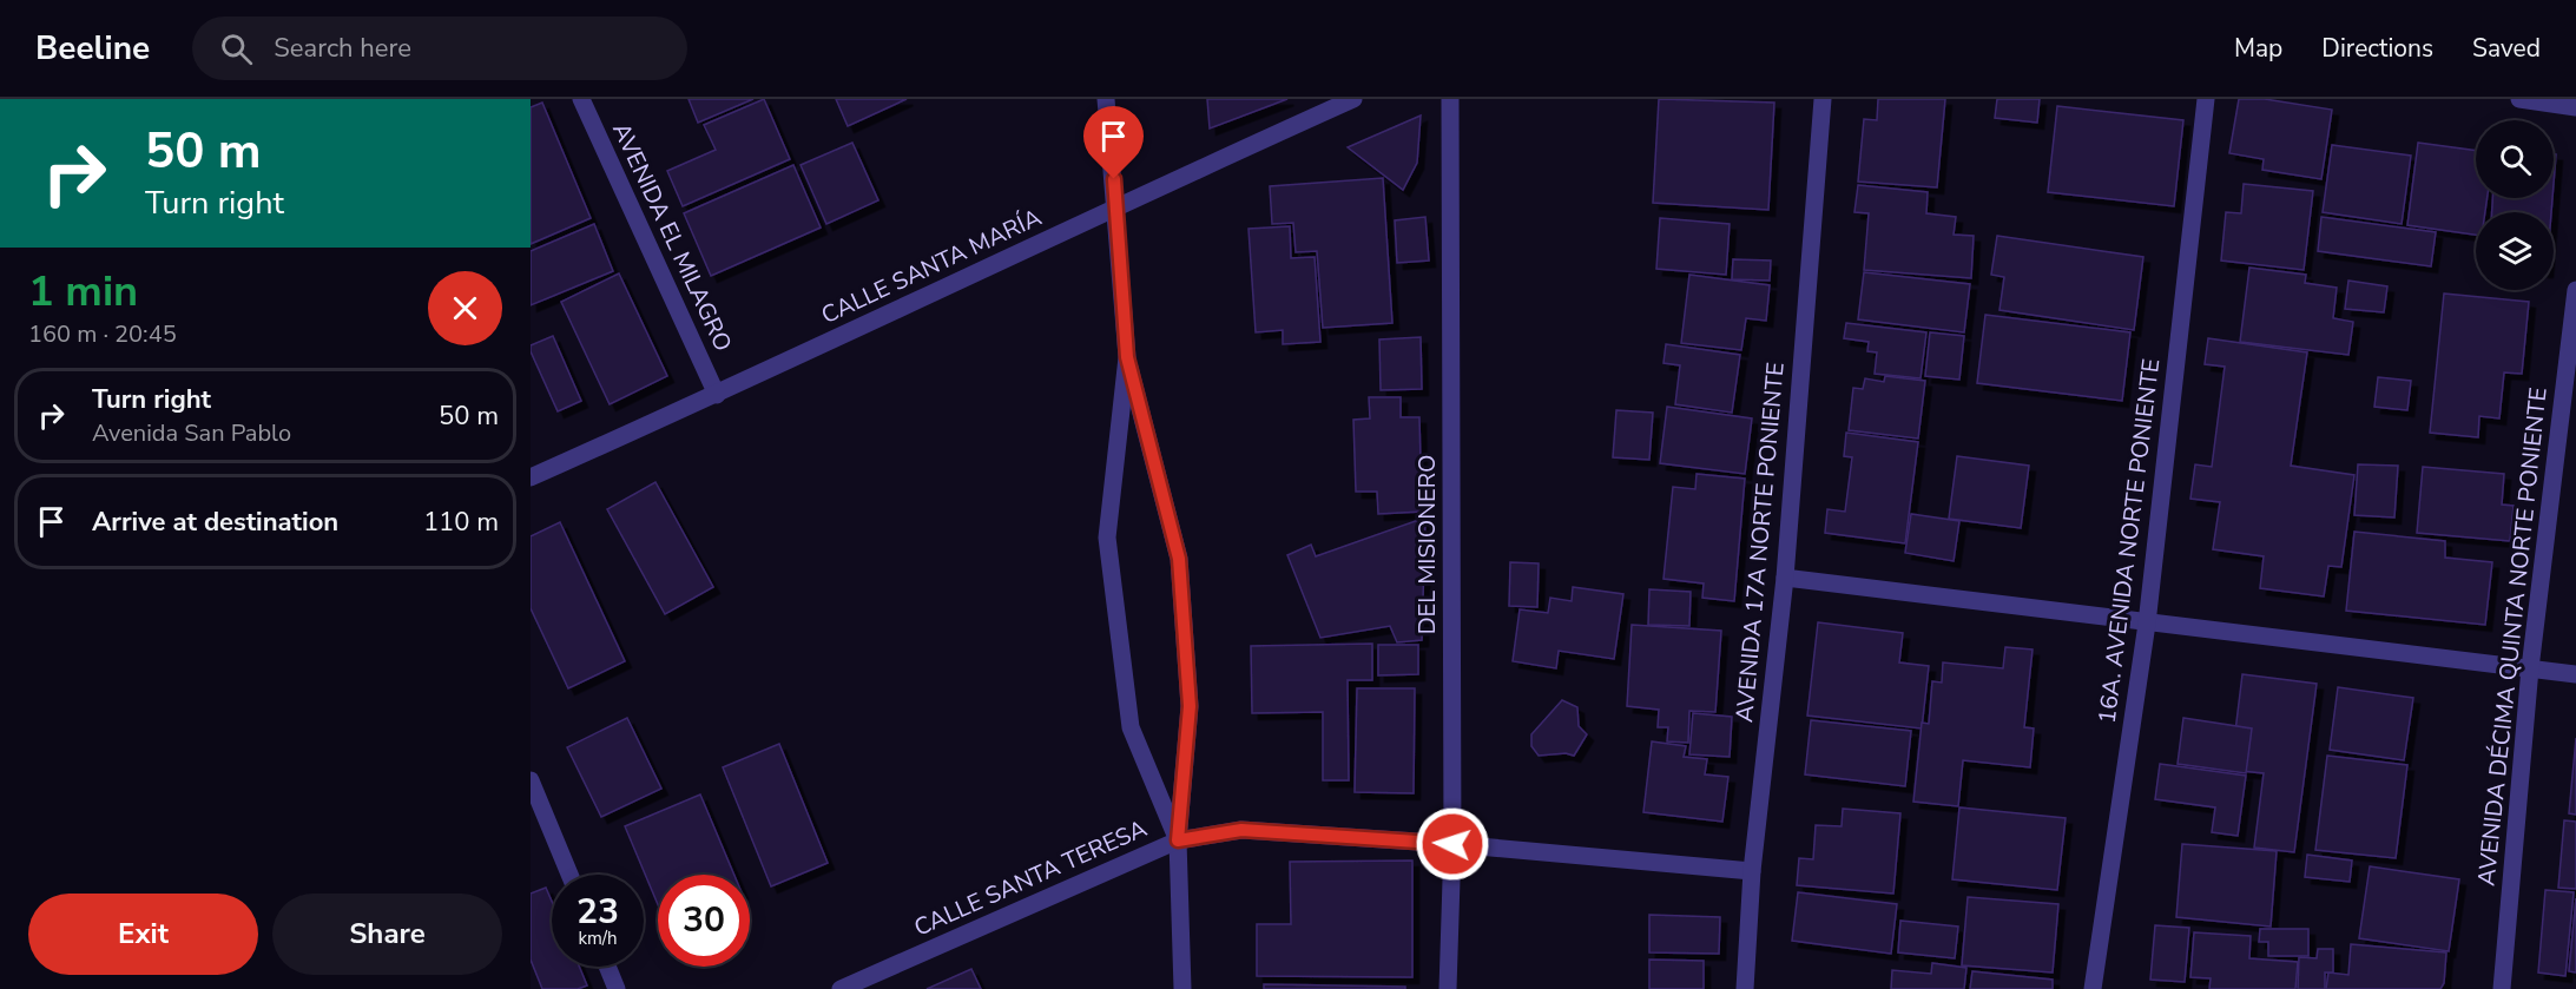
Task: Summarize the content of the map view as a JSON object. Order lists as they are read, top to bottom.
{
  "streets": {
    "street": [
      "AVENIDA EL MILAGRO",
      "CALLE SANTA MARÍA",
      "16A. AVENIDA NORTE PONIENTE",
      "AVENIDA 17A NORTE PONIENTE",
      "DEL MISIONERO",
      "AVENIDA DÉCIMA QUINTA NORTE PONIENTE",
      "CALLE SANTA TERESA"
    ]
  },
  "crossings": [
    ["AVENIDA EL MILAGRO", "CALLE SANTA MARÍA"],
    ["AVENIDA 17A NORTE PONIENTE", "CALLE SANTA TERESA"],
    ["DEL MISIONERO", "CALLE SANTA TERESA"]
  ],
  "page": {
    "header": "Beeline",
    "search": "Search here",
    "nav": ["Map", "Directions", "Saved"],
    "turn": ["50 m", "Turn right"],
    "heading": ["1 min", "160 m · 20:45"],
    "list": [
      {
        "name": "Turn right",
        "note": "Avenida San Pablo",
        "value": "50 m"
      },
      {
        "name": "Arrive at destination",
        "value": "110 m"
      }
    ],
    "speed": "23 km/h",
    "limit": "30",
    "buttons": ["Exit", "Share"]
  }
}
